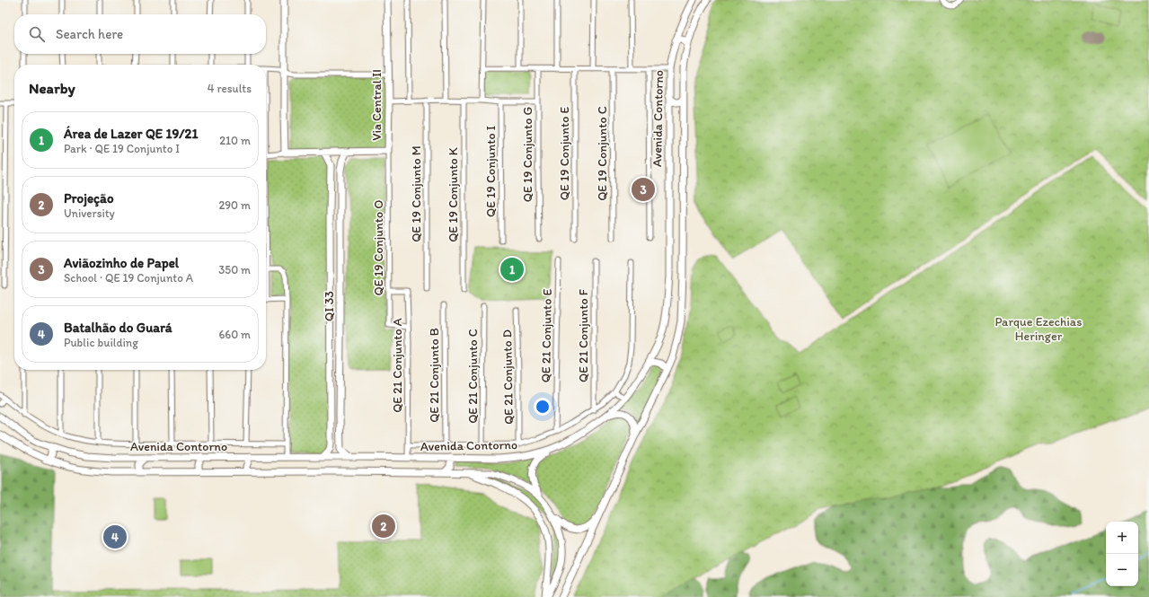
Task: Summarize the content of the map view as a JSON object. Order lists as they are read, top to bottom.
{
  "streets": {
    "main road": ["Via Central II", "Avenida Contorno", "QI 33"],
    "street": [
      "QE 19 Conjunto E",
      "QE 19 Conjunto C",
      "QE 19 Conjunto G",
      "QE 19 Conjunto I",
      "QE 19 Conjunto M",
      "QE 19 Conjunto K",
      "QE 19 Conjunto O",
      "QE 21 Conjunto E",
      "QE 21 Conjunto F",
      "QE 21 Conjunto A",
      "QE 21 Conjunto B",
      "QE 21 Conjunto C",
      "QE 21 Conjunto D"
    ]
  },
  "crossings": [
    ["Via Central II", "QE 19 Conjunto O"],
    ["Via Central II", "QI 33"],
    ["Avenida Contorno", "QI 33"],
    ["Avenida Contorno", "QE 21 Conjunto A"],
    ["QE 19 Conjunto O", "QE 21 Conjunto A"]
  ],
  "parks": ["Parque Ezechias Heringer"],
  "page": {
    "search": "Search here",
    "heading": ["Nearby", "4 results"],
    "list": [
      {
        "mark": "1",
        "name": "Área de Lazer QE 19/21",
        "note": "Park · QE 19 Conjunto I",
        "value": "210 m"
      },
      {
        "mark": "2",
        "name": "Projeção",
        "note": "University",
        "value": "290 m"
      },
      {
        "mark": "3",
        "name": "Aviãozinho de Papel",
        "note": "School · QE 19 Conjunto A",
        "value": "350 m"
      },
      {
        "mark": "4",
        "name": "Batalhão do Guará",
        "note": "Public building",
        "value": "660 m"
      }
    ],
    "pins": [
      "3",
      "1",
      "2",
      "4"
    ],
    "map_buttons": ["+", "−"]
  }
}
